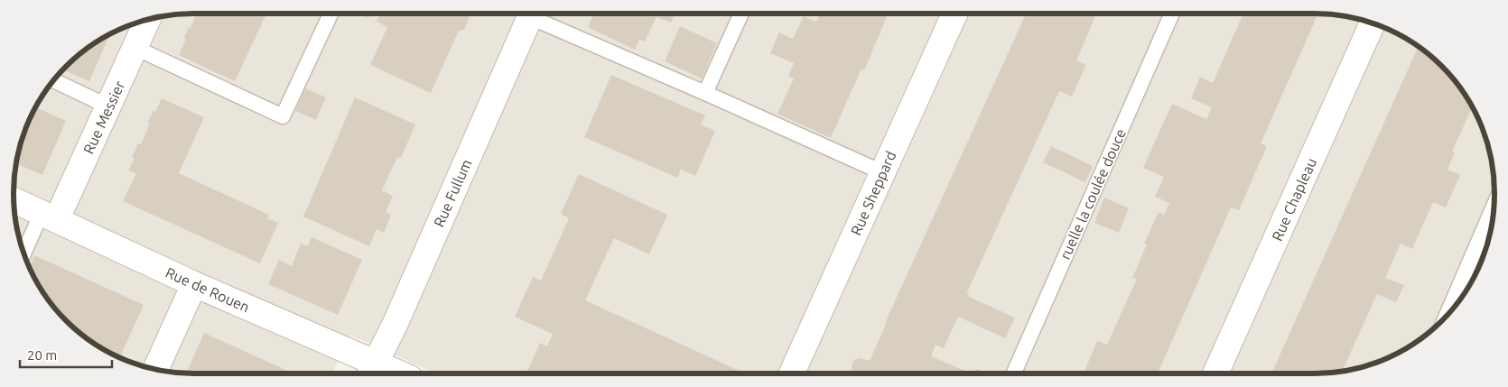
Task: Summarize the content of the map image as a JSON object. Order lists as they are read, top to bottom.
{
  "streets": {
    "street": [
      "Rue Messier",
      "Rue Fullum",
      "Rue Sheppard",
      "Rue Chapleau",
      "Rue de Rouen"
    ],
    "lane": ["ruelle la coulée douce"]
  },
  "crossings": [
    ["Rue Messier", "Rue de Rouen"],
    ["Rue Fullum", "Rue de Rouen"]
  ],
  "scale_bar": "20 m"
}
